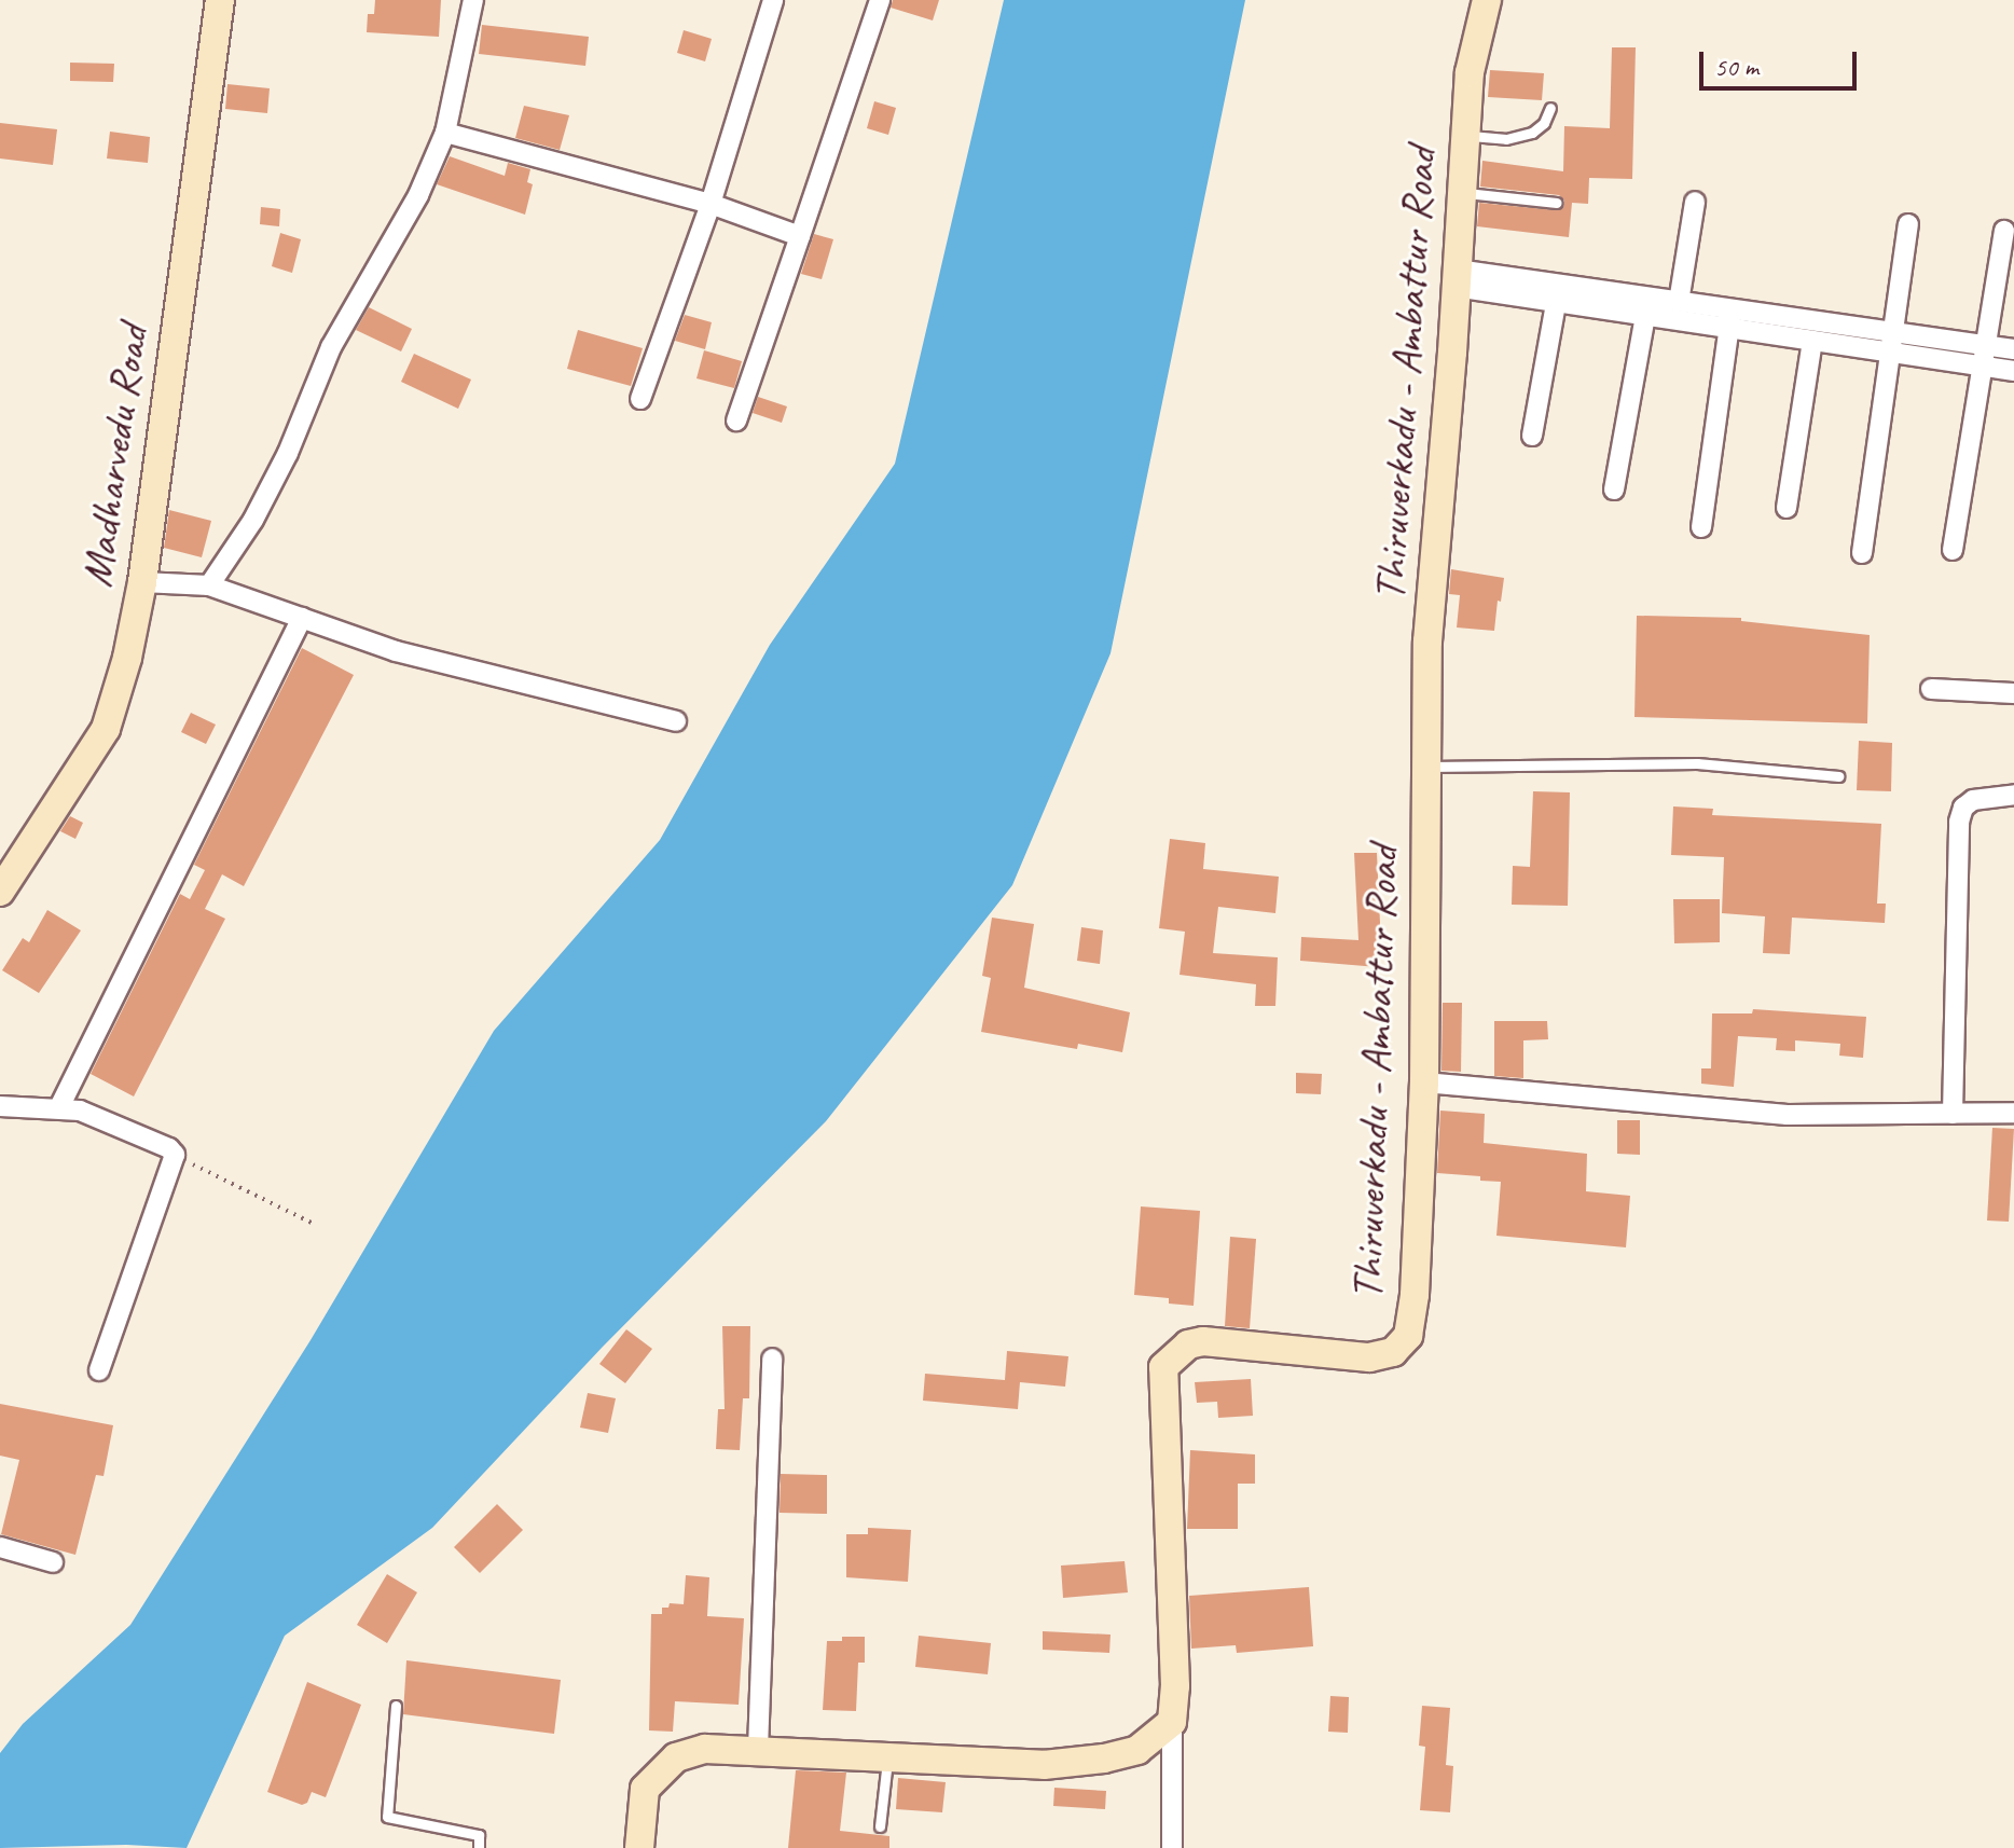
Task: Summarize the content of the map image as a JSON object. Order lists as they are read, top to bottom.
{
  "streets": {
    "main road": ["Thiruverkadu - Ambattur Road", "Madharvedu Road"]
  },
  "scale_bar": "50 m"
}
